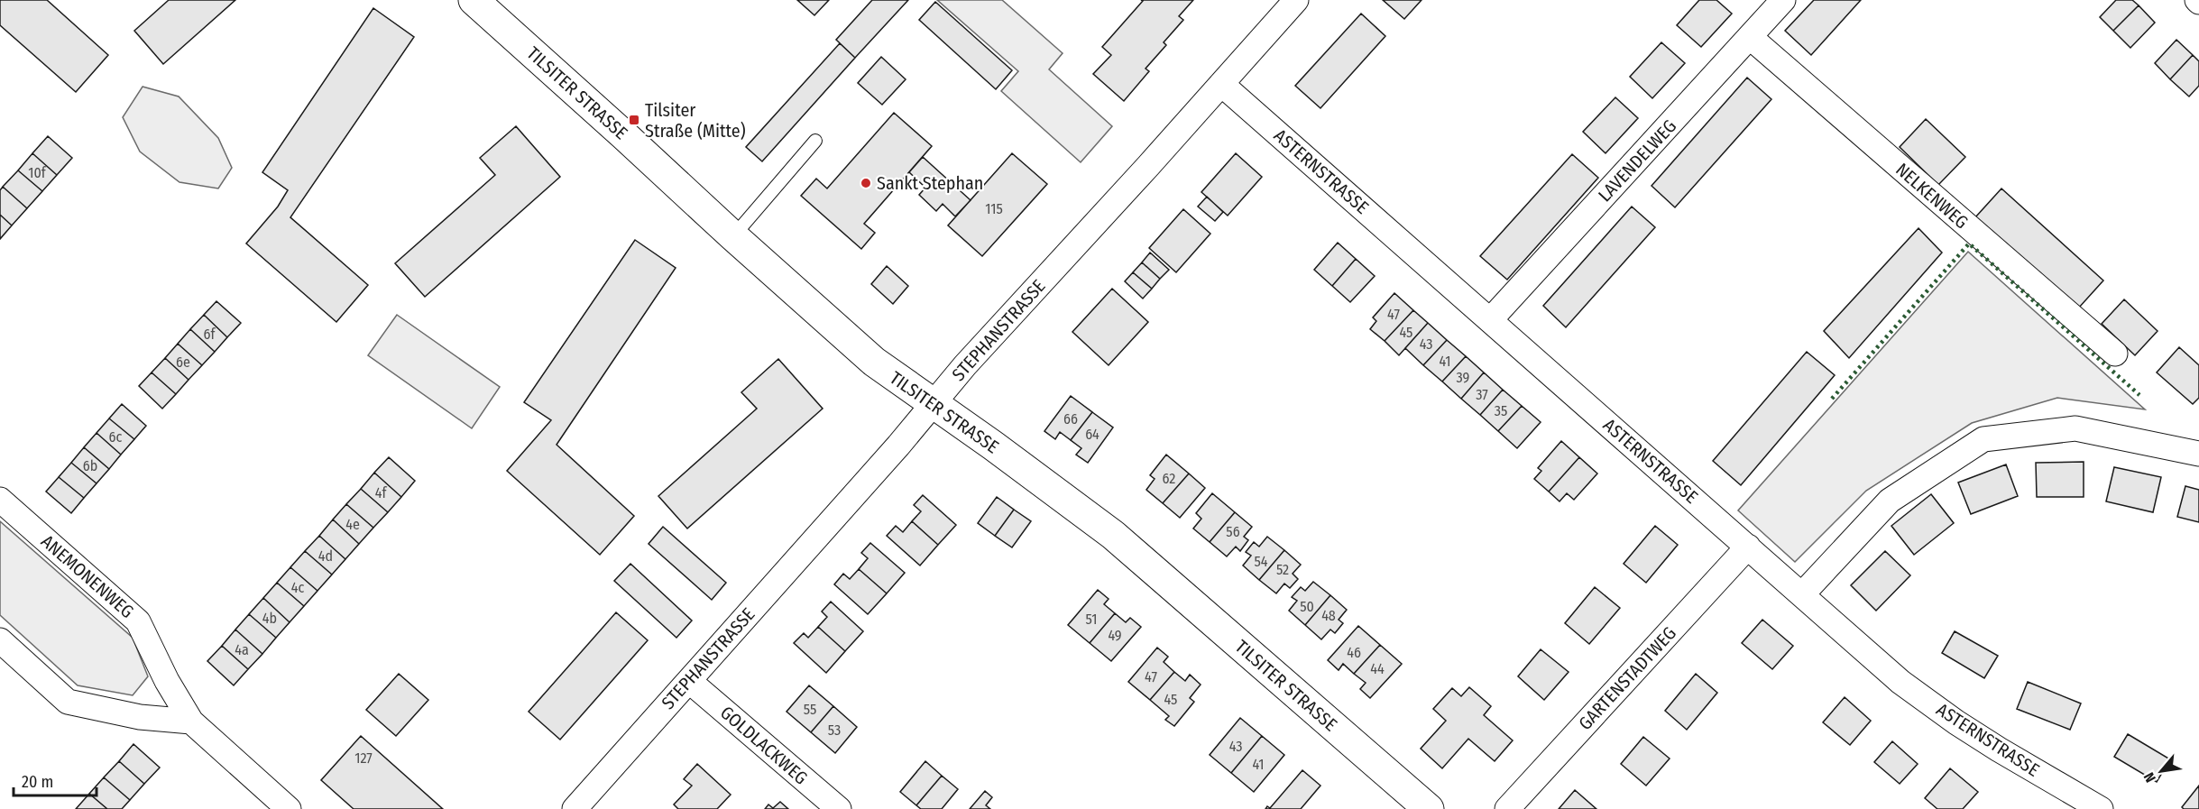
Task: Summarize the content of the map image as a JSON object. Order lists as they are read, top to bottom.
{
  "streets": {
    "street": [
      "TILSITER STRASSE",
      "LAVENDELWEG",
      "ASTERNSTRASSE",
      "NELKENWEG",
      "STEPHANSTRASSE",
      "ANEMONENWEG",
      "GARTENSTADTWEG",
      "GOLDLACKWEG"
    ]
  },
  "crossings": [
    ["TILSITER STRASSE", "STEPHANSTRASSE"],
    ["LAVENDELWEG", "ASTERNSTRASSE"],
    ["LAVENDELWEG", "NELKENWEG"],
    ["ASTERNSTRASSE", "STEPHANSTRASSE"],
    ["ASTERNSTRASSE", "GARTENSTADTWEG"],
    ["STEPHANSTRASSE", "GOLDLACKWEG"]
  ],
  "places": {
    "transit": ["Tilsiter Straße (Mitte)"],
    "other": ["Sankt Stephan"]
  },
  "house_numbers": [
    "10f",
    "115",
    "47",
    "45",
    "6f",
    "43",
    "41",
    "6e",
    "39",
    "37",
    "35",
    "66",
    "64",
    "6c",
    "6b",
    "62",
    "4f",
    "4e",
    "56",
    "4d",
    "54",
    "52",
    "4c",
    "50",
    "48",
    "4b",
    "51",
    "49",
    "4a",
    "46",
    "44",
    "47",
    "45",
    "55",
    "53",
    "43",
    "127",
    "41"
  ],
  "scale_bar": "20 m",
  "north": "bottom left"
}
